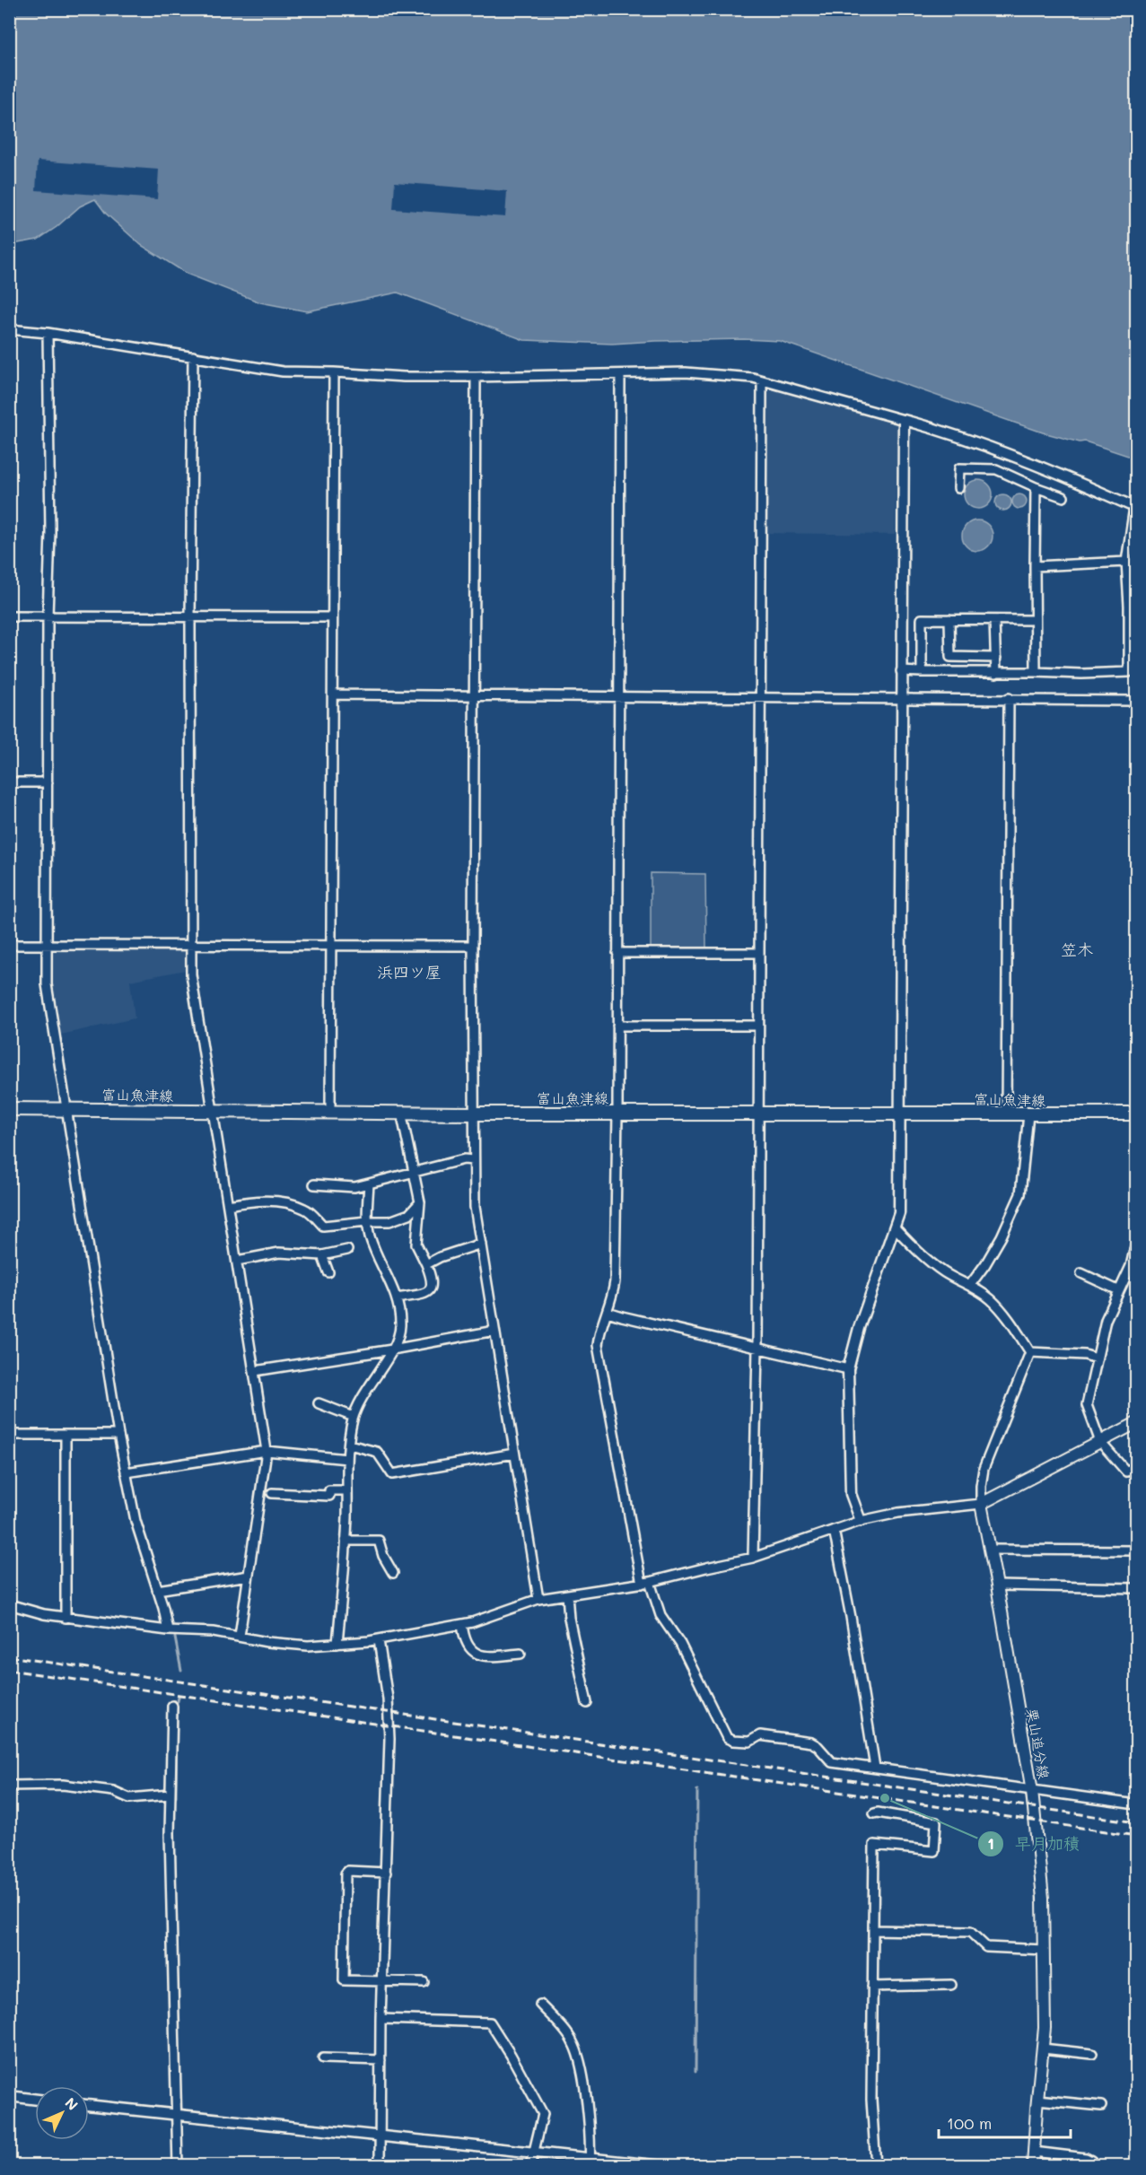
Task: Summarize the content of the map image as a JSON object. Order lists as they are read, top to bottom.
{
  "streets": {
    "main road": ["富山魚津線", "栗山追分線"]
  },
  "districts": ["笠木", "浜四ツ屋"],
  "places": ["早月加積"],
  "scale_bar": "100 m",
  "north": "top right"
}
